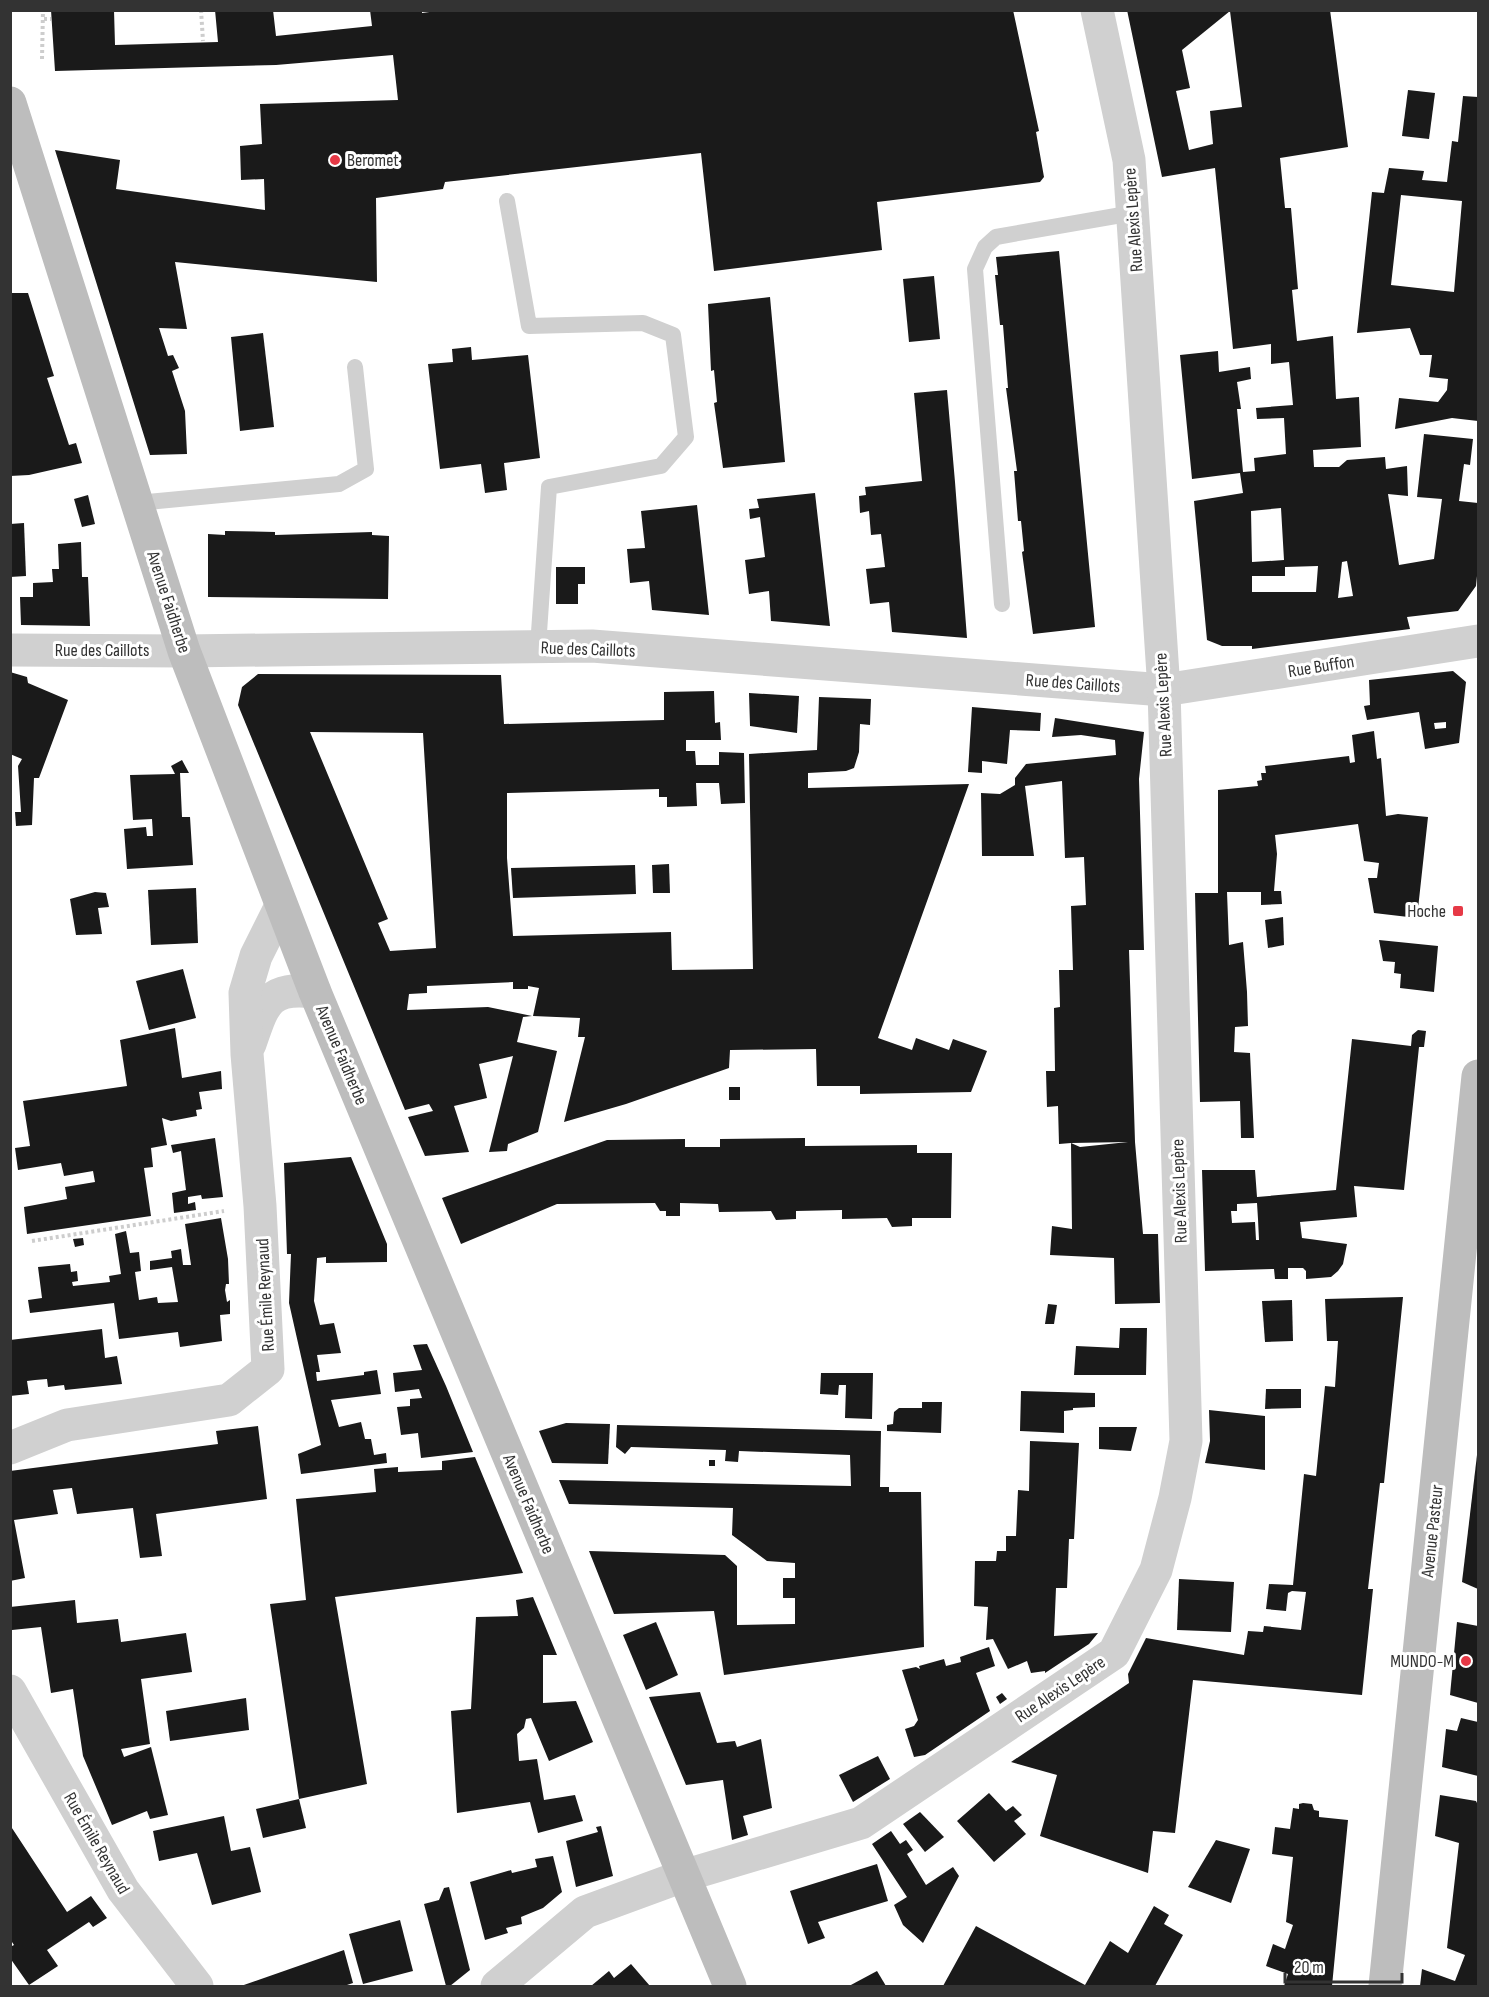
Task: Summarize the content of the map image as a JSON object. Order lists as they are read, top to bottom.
{
  "streets": {
    "street": [
      "Rue Alexis Lepère",
      "Avenue Faidherbe",
      "Rue des Caillots",
      "Rue Buffon",
      "Rue Émile Reynaud",
      "Avenue Pasteur"
    ]
  },
  "crossings": [
    ["Rue Alexis Lepère", "Avenue Faidherbe"],
    ["Rue Alexis Lepère", "Rue des Caillots"],
    ["Rue Alexis Lepère", "Rue Buffon"],
    ["Avenue Faidherbe", "Rue des Caillots"],
    ["Avenue Faidherbe", "Rue Émile Reynaud"],
    ["Rue des Caillots", "Rue Buffon"]
  ],
  "places": {
    "other": ["Beromet", "MUNDO-M"],
    "transit": ["Hoche"]
  },
  "scale_bar": "20 m"
}
